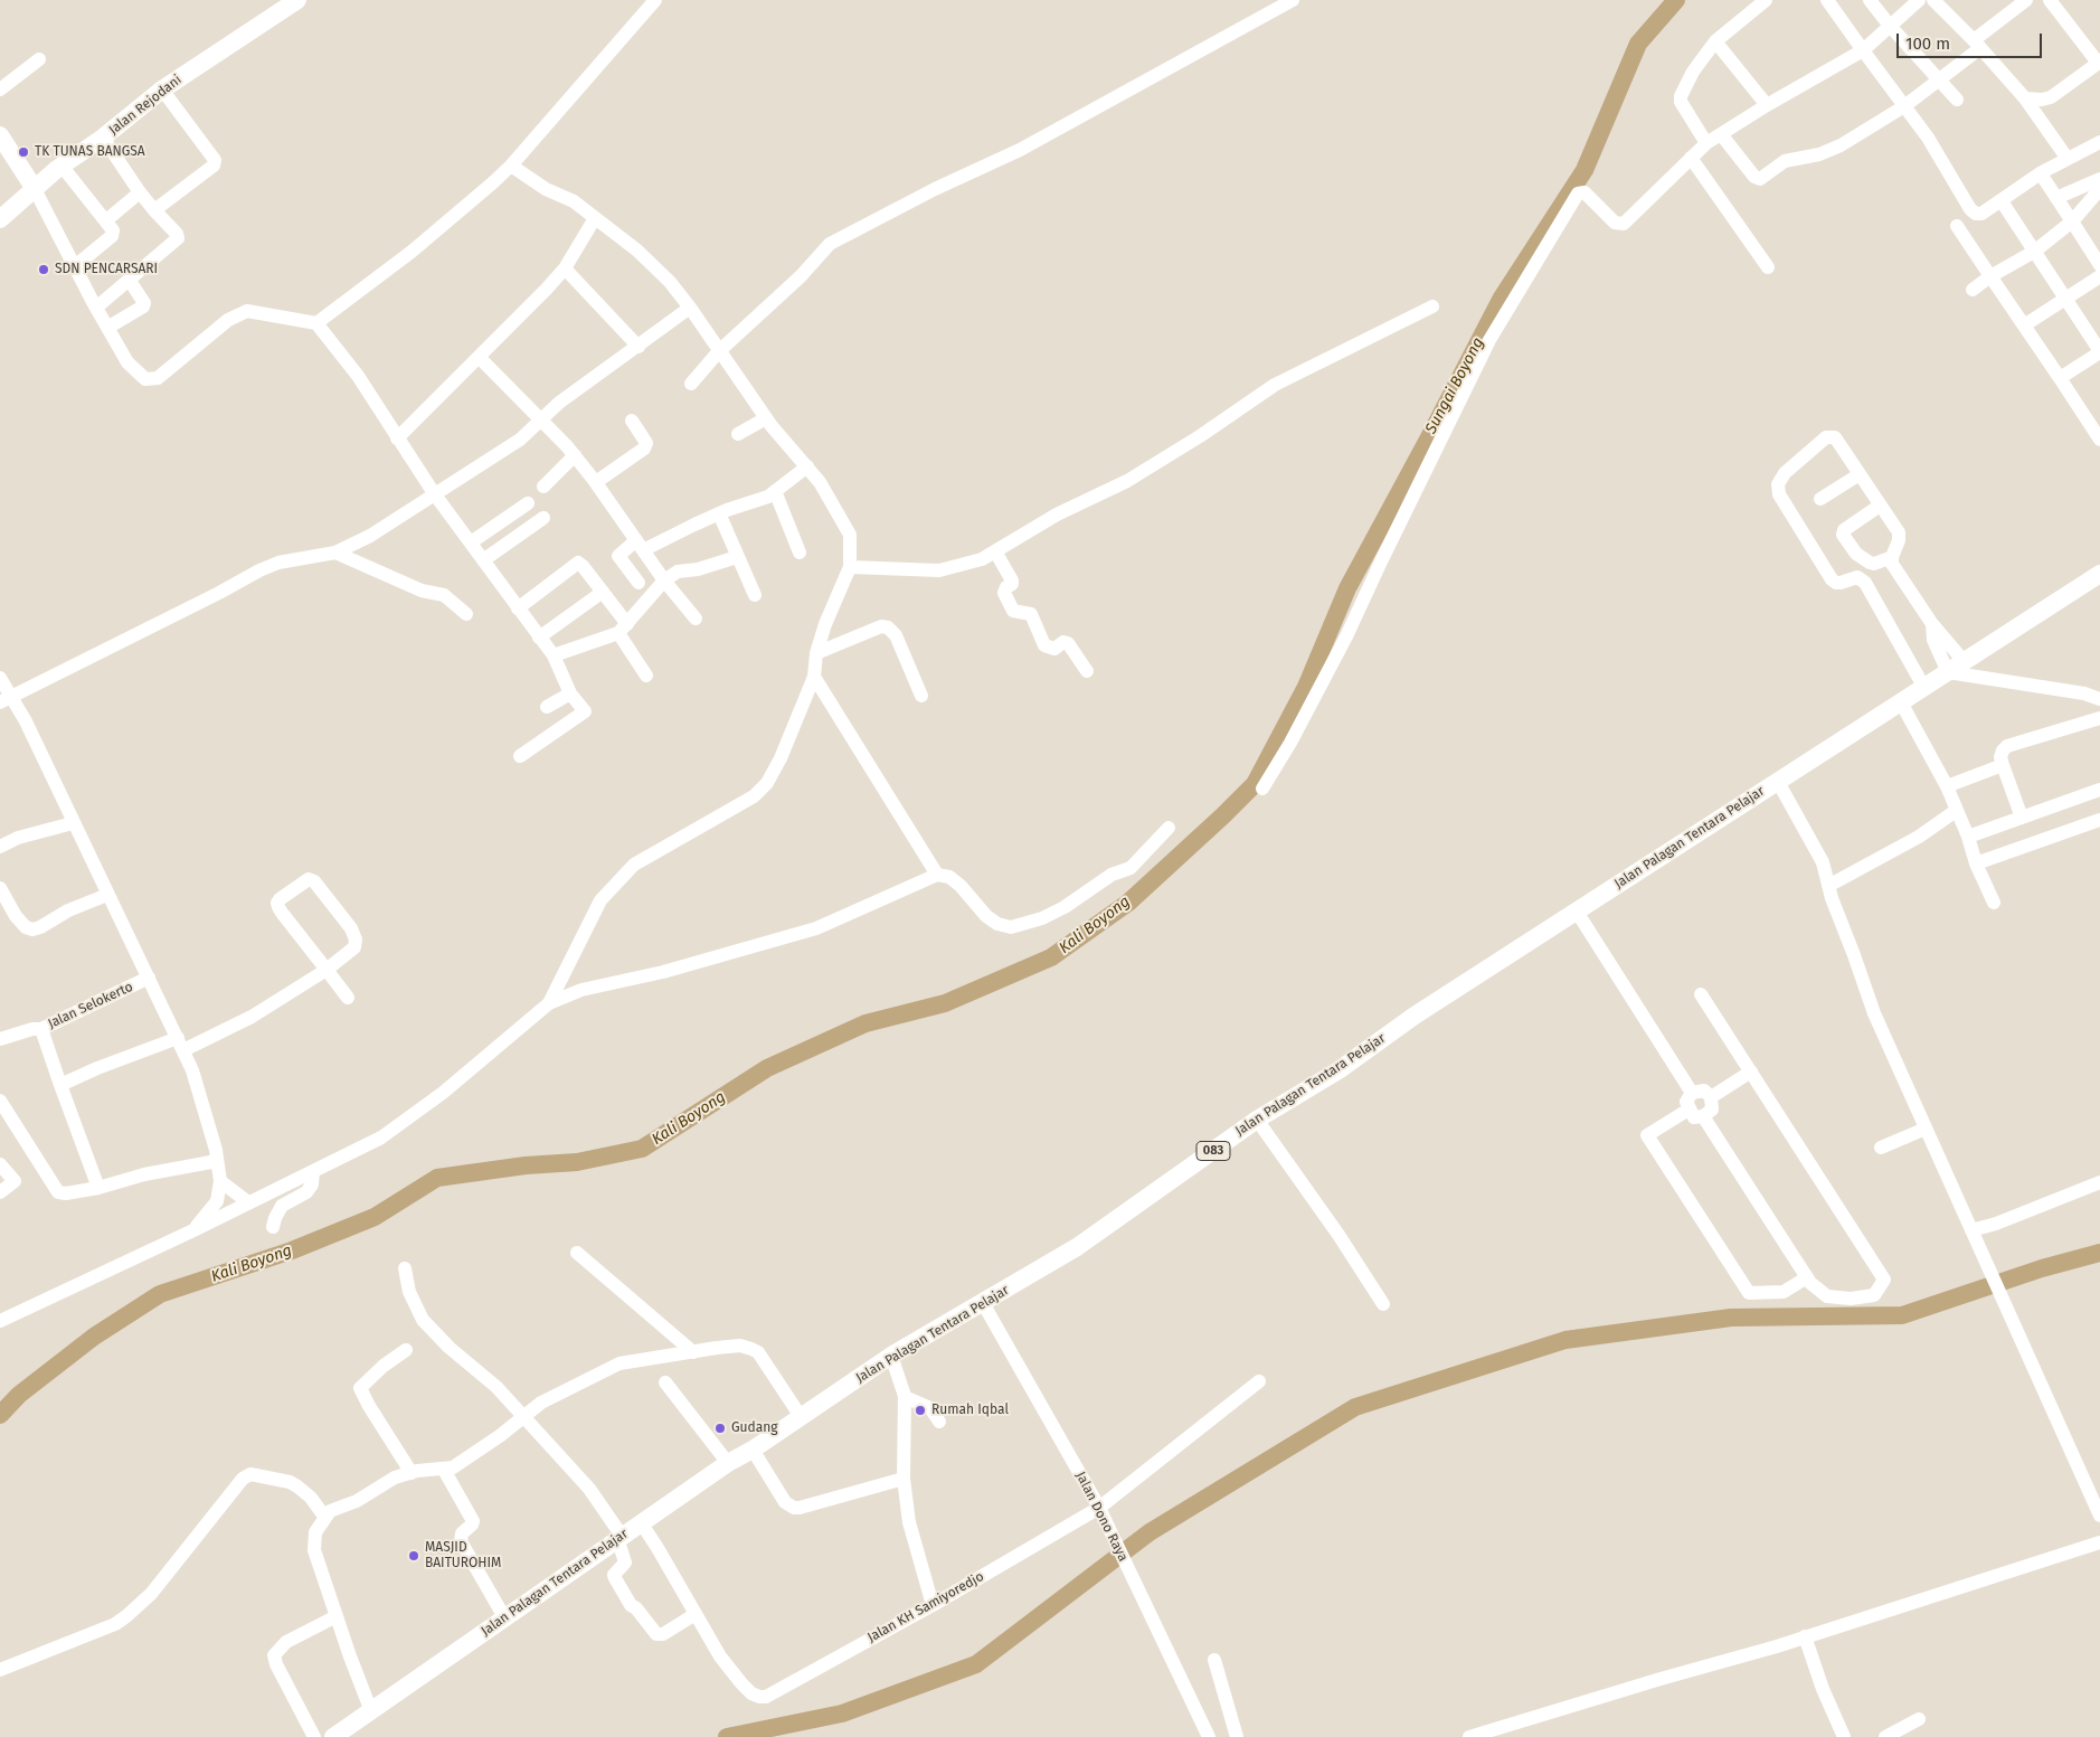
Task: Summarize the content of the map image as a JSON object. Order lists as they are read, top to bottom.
{
  "streets": {
    "main road": ["Jalan Rejodani", "Jalan Palagan Tentara Pelajar", "083"],
    "street": ["Jalan Selokerto", "Jalan Dono Raya", "Jalan KH Samiyoredjo"]
  },
  "crossings": [
    ["Jalan Palagan Tentara Pelajar", "Jalan Dono Raya"],
    ["Jalan Palagan Tentara Pelajar", "Jalan KH Samiyoredjo"],
    ["Jalan Dono Raya", "Jalan KH Samiyoredjo"]
  ],
  "water": ["Sungai Boyong", "Kali Boyong"],
  "places": [
    "TK TUNAS BANGSA",
    "SDN PENCARSARI",
    "Rumah Iqbal",
    "Gudang",
    "MASJID BAITUROHIM"
  ],
  "scale_bar": "100 m"
}
